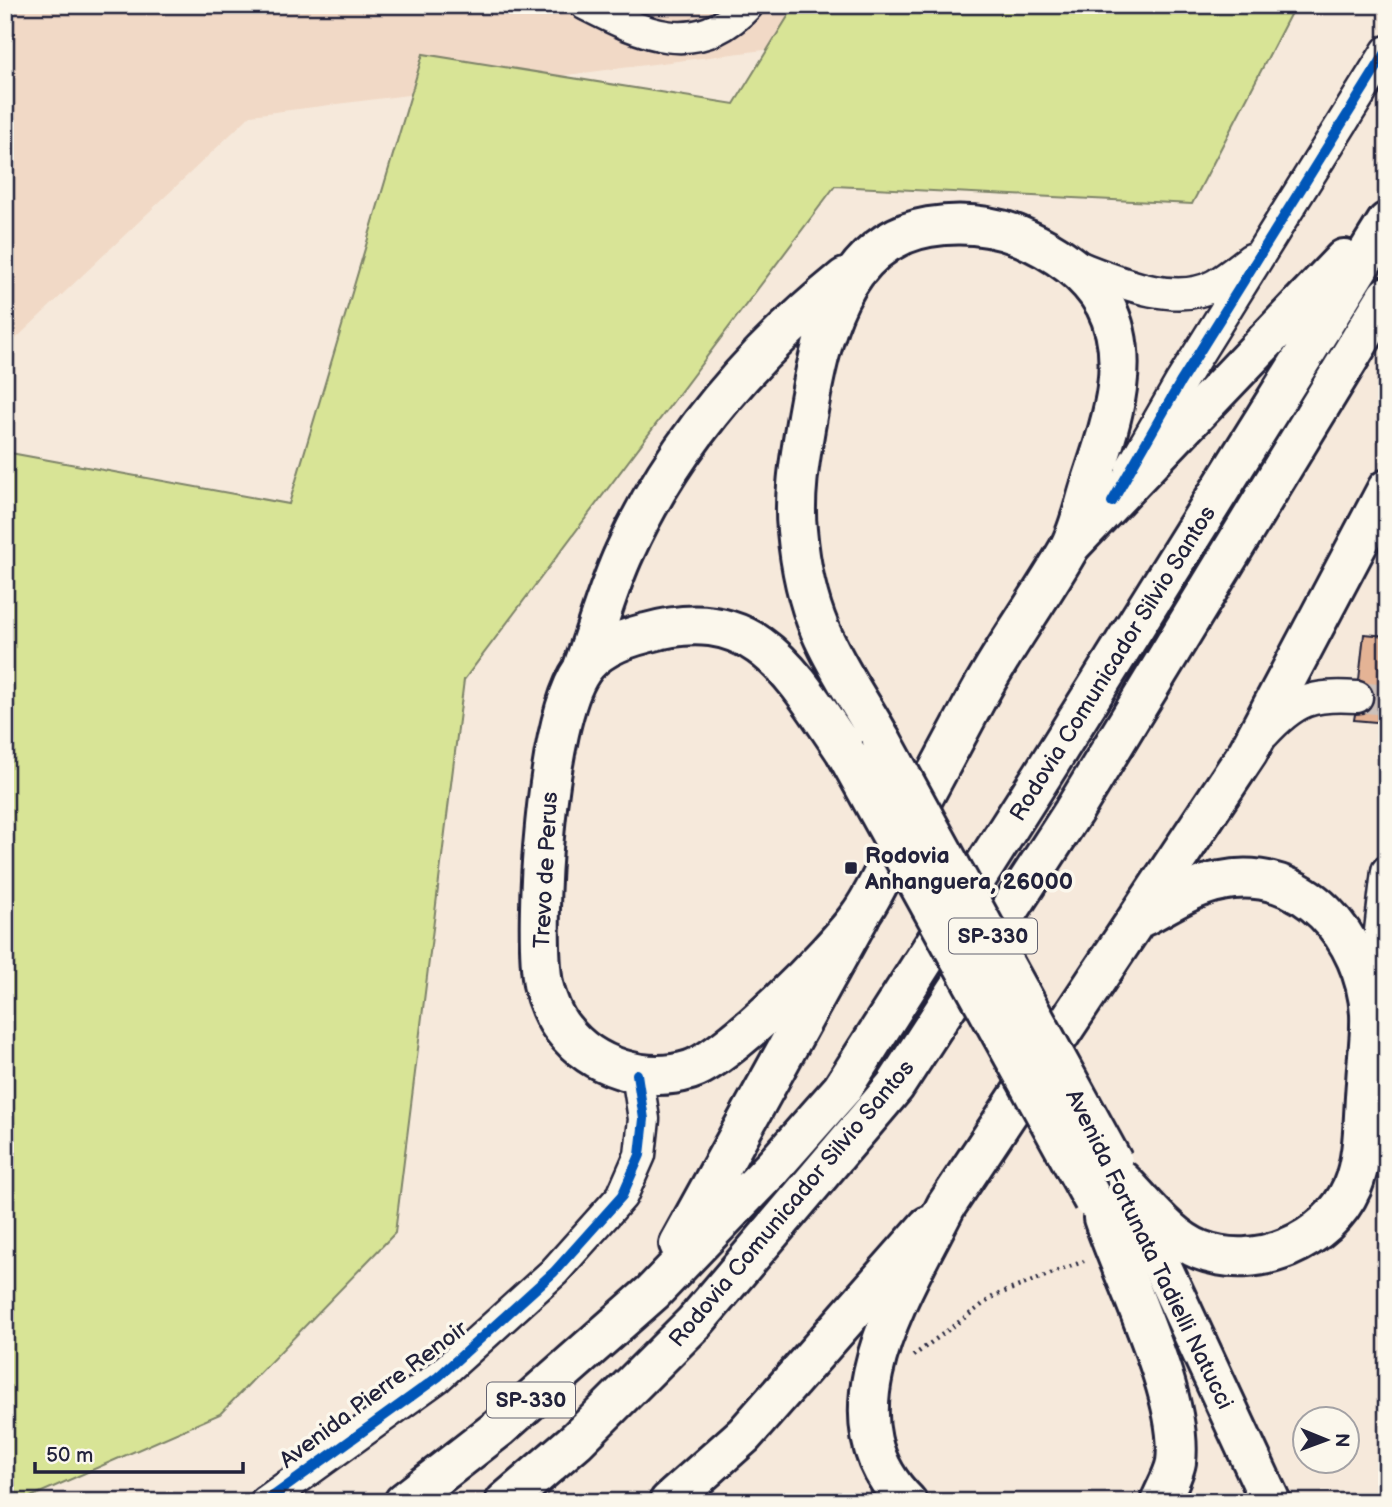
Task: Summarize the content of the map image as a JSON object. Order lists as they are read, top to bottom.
{
  "streets": {
    "main road": [
      "Rodovia Comunicador Silvio Santos",
      "Trevo de Perus",
      "SP-330",
      "Avenida Fortunata Tadielli Natucci"
    ],
    "street": ["Avenida Pierre Renoir"]
  },
  "crossings": [
    ["Trevo de Perus", "Avenida Fortunata Tadielli Natucci"],
    ["Trevo de Perus", "Avenida Pierre Renoir"]
  ],
  "places": {
    "transit": ["Rodovia Anhanguera, 26000"]
  },
  "scale_bar": "50 m",
  "north": "right"
}
